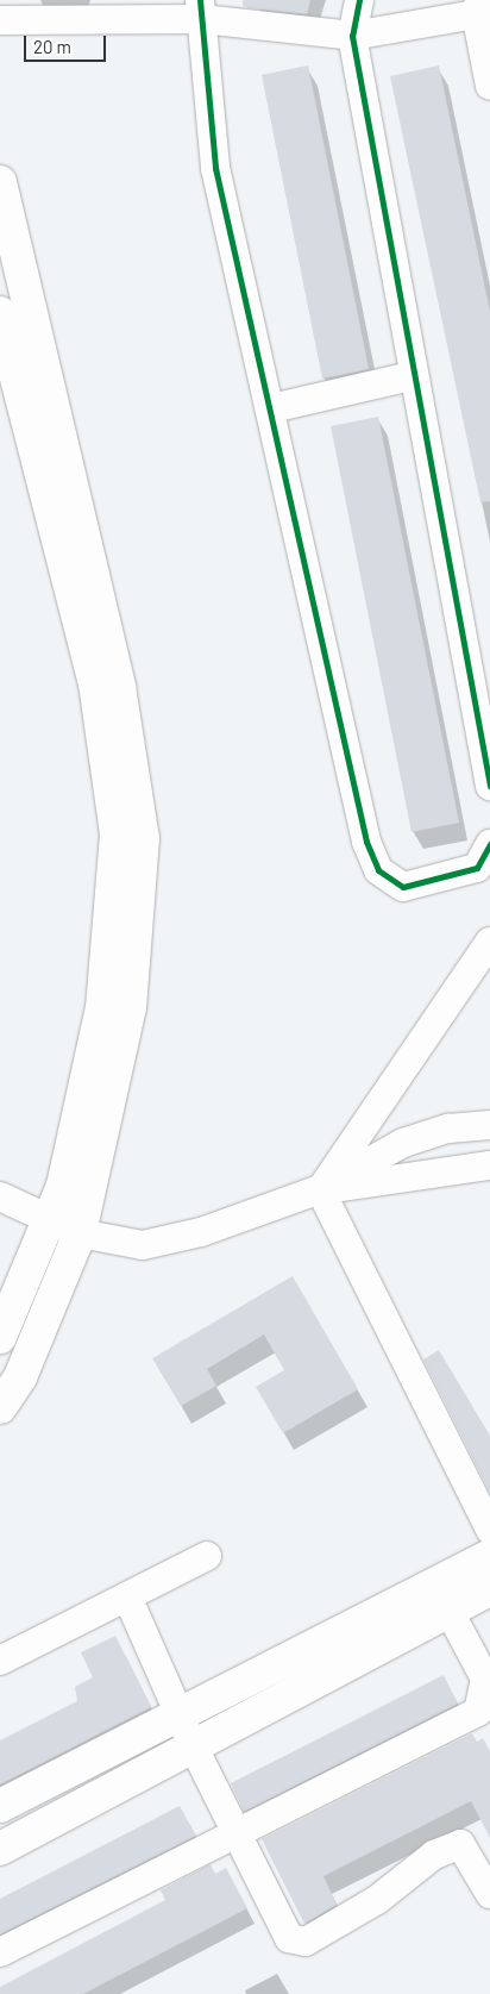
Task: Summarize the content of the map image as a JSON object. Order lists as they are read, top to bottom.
{
  "scale_bar": "20 m"
}
